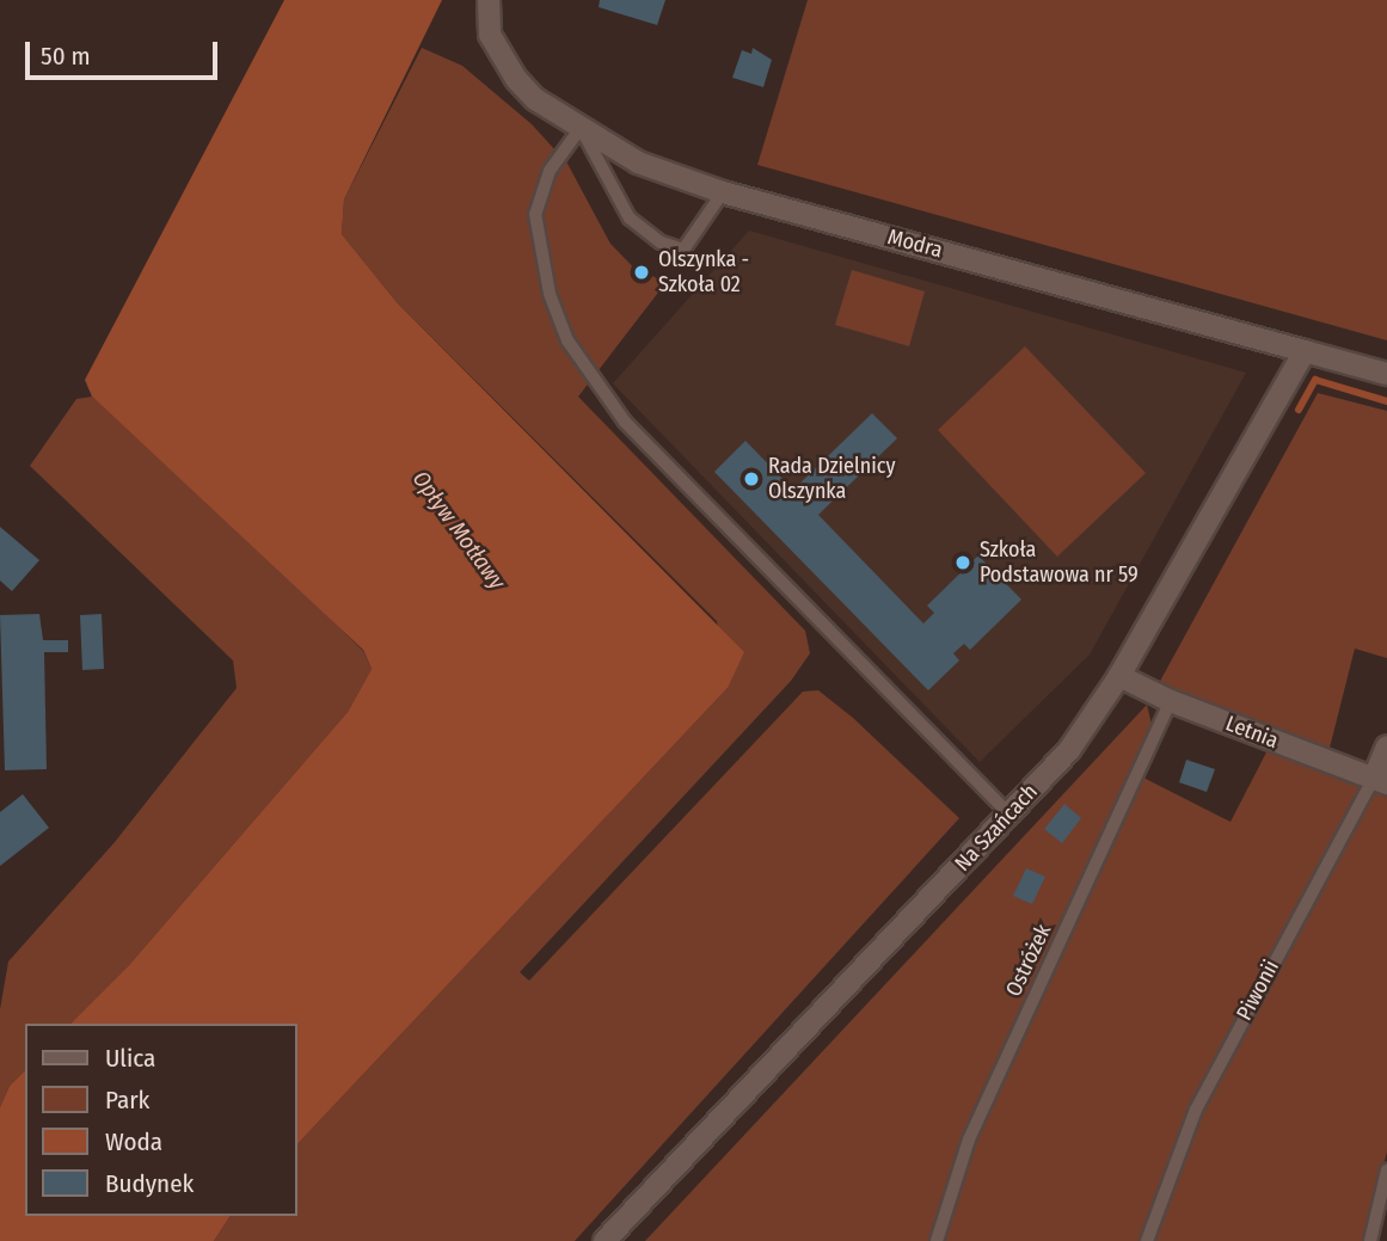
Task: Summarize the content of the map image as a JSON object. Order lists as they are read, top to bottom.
{
  "streets": {
    "street": [
      "Modra",
      "Letnia",
      "Na Szańcach",
      "Piwonii"
    ],
    "lane": ["Ostróżek"]
  },
  "crossings": [
    ["Modra", "Na Szańcach"],
    ["Letnia", "Na Szańcach"],
    ["Letnia", "Ostróżek"],
    ["Letnia", "Piwonii"]
  ],
  "water": ["Opływ Motławy"],
  "places": ["Olszynka - Szkoła 02", "Rada Dzielnicy Olszynka", "Szkoła Podstawowa nr 59"],
  "legend": [
    "Ulica",
    "Park",
    "Woda",
    "Budynek"
  ],
  "scale_bar": "50 m"
}
